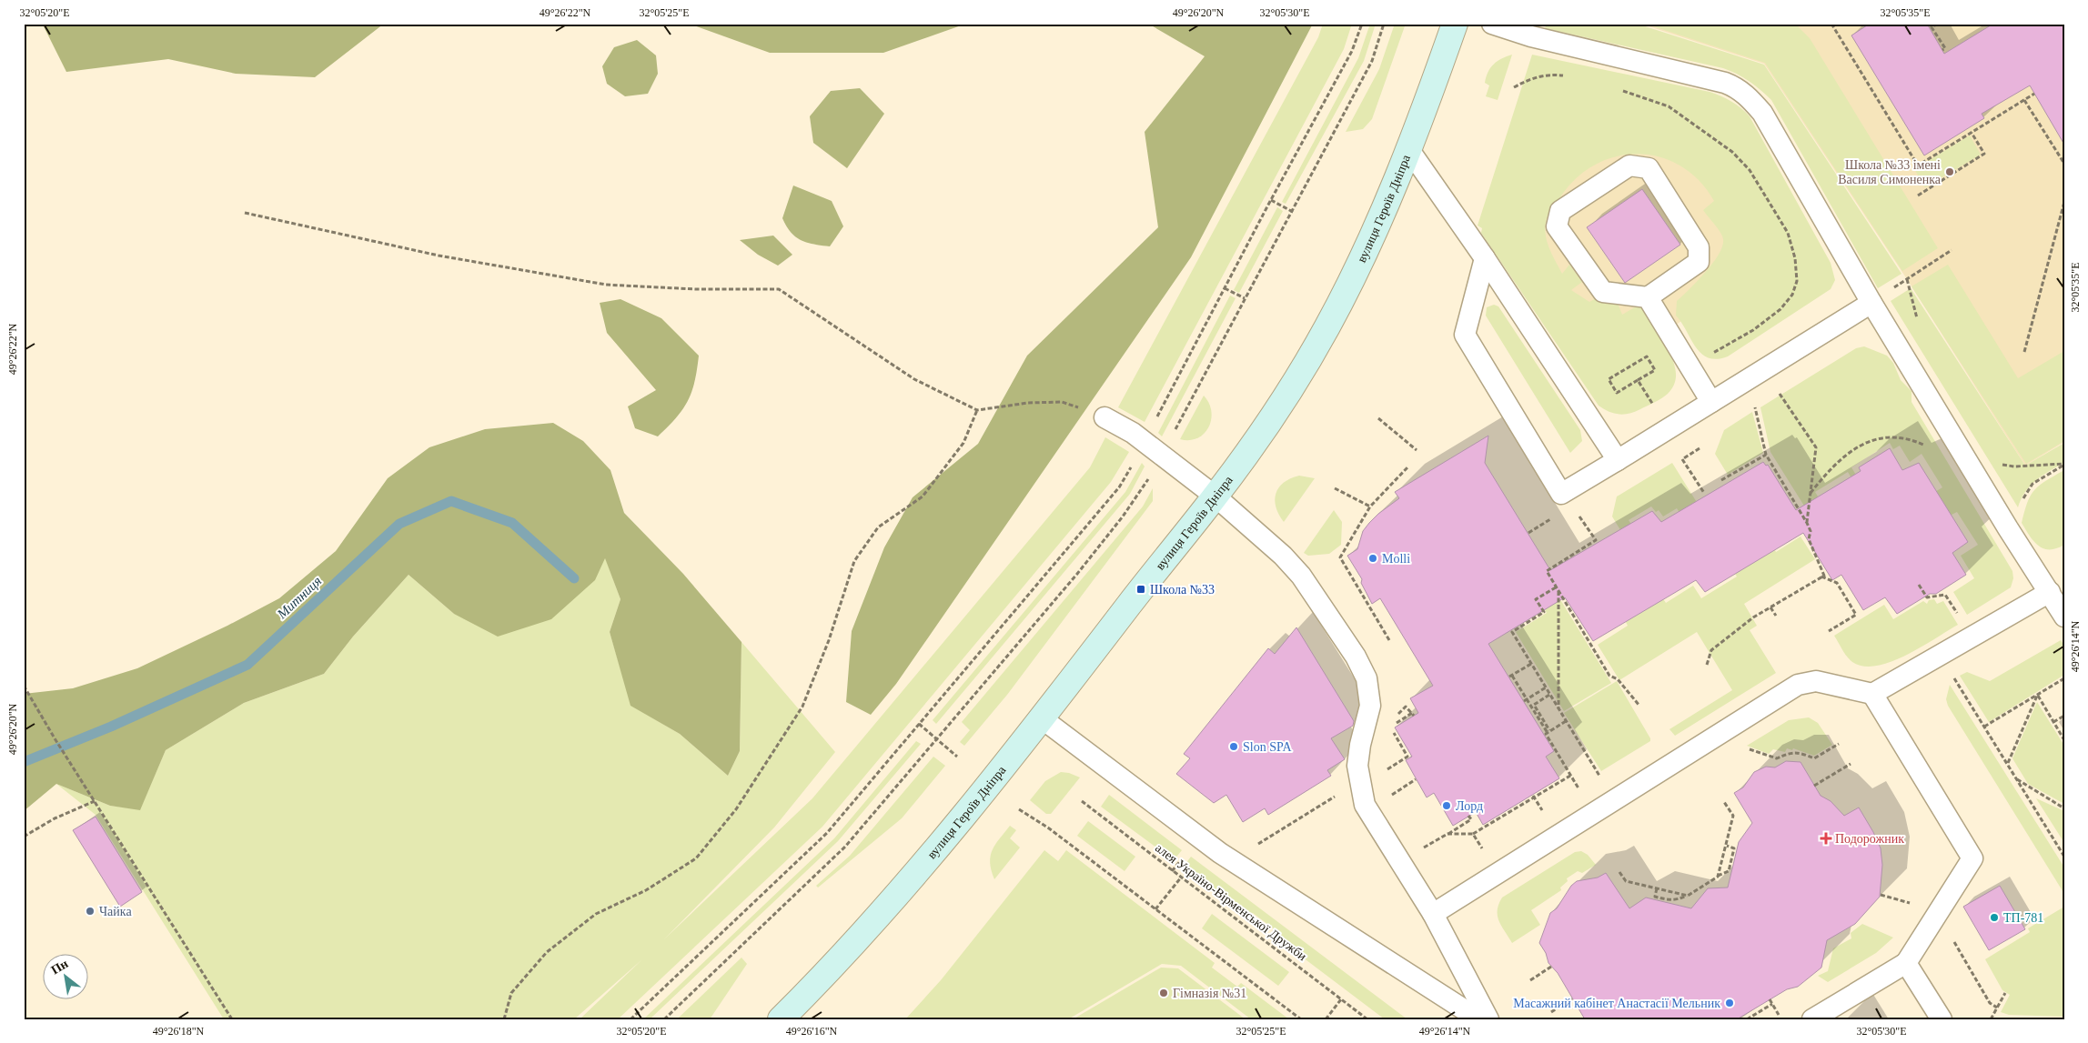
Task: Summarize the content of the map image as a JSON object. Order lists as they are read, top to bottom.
{
  "streets": {
    "main road": ["вулиця Героїв Дніпра"],
    "path": ["алея Україно-Вірменської Дружби"]
  },
  "water": ["Митниця"],
  "places": {
    "other": [
      "Школа №33 імені Василя Симоненка",
      "Molli",
      "Slon SPA",
      "Лорд",
      "Чайка",
      "ТП-781",
      "Гімназія №31",
      "Масажний кабінет Анастасії Мельник"
    ],
    "transit": ["Школа №33"],
    "health": ["Подорожник"]
  },
  "north": "top left",
  "coordinates": [
    "32°05'20\"E",
    "49°26'22\"N",
    "32°05'25\"E",
    "49°26'20\"N",
    "32°05'30\"E",
    "32°05'35\"E",
    "49°26'14\"N",
    "49°26'18\"N",
    "49°26'16\"N"
  ]
}
